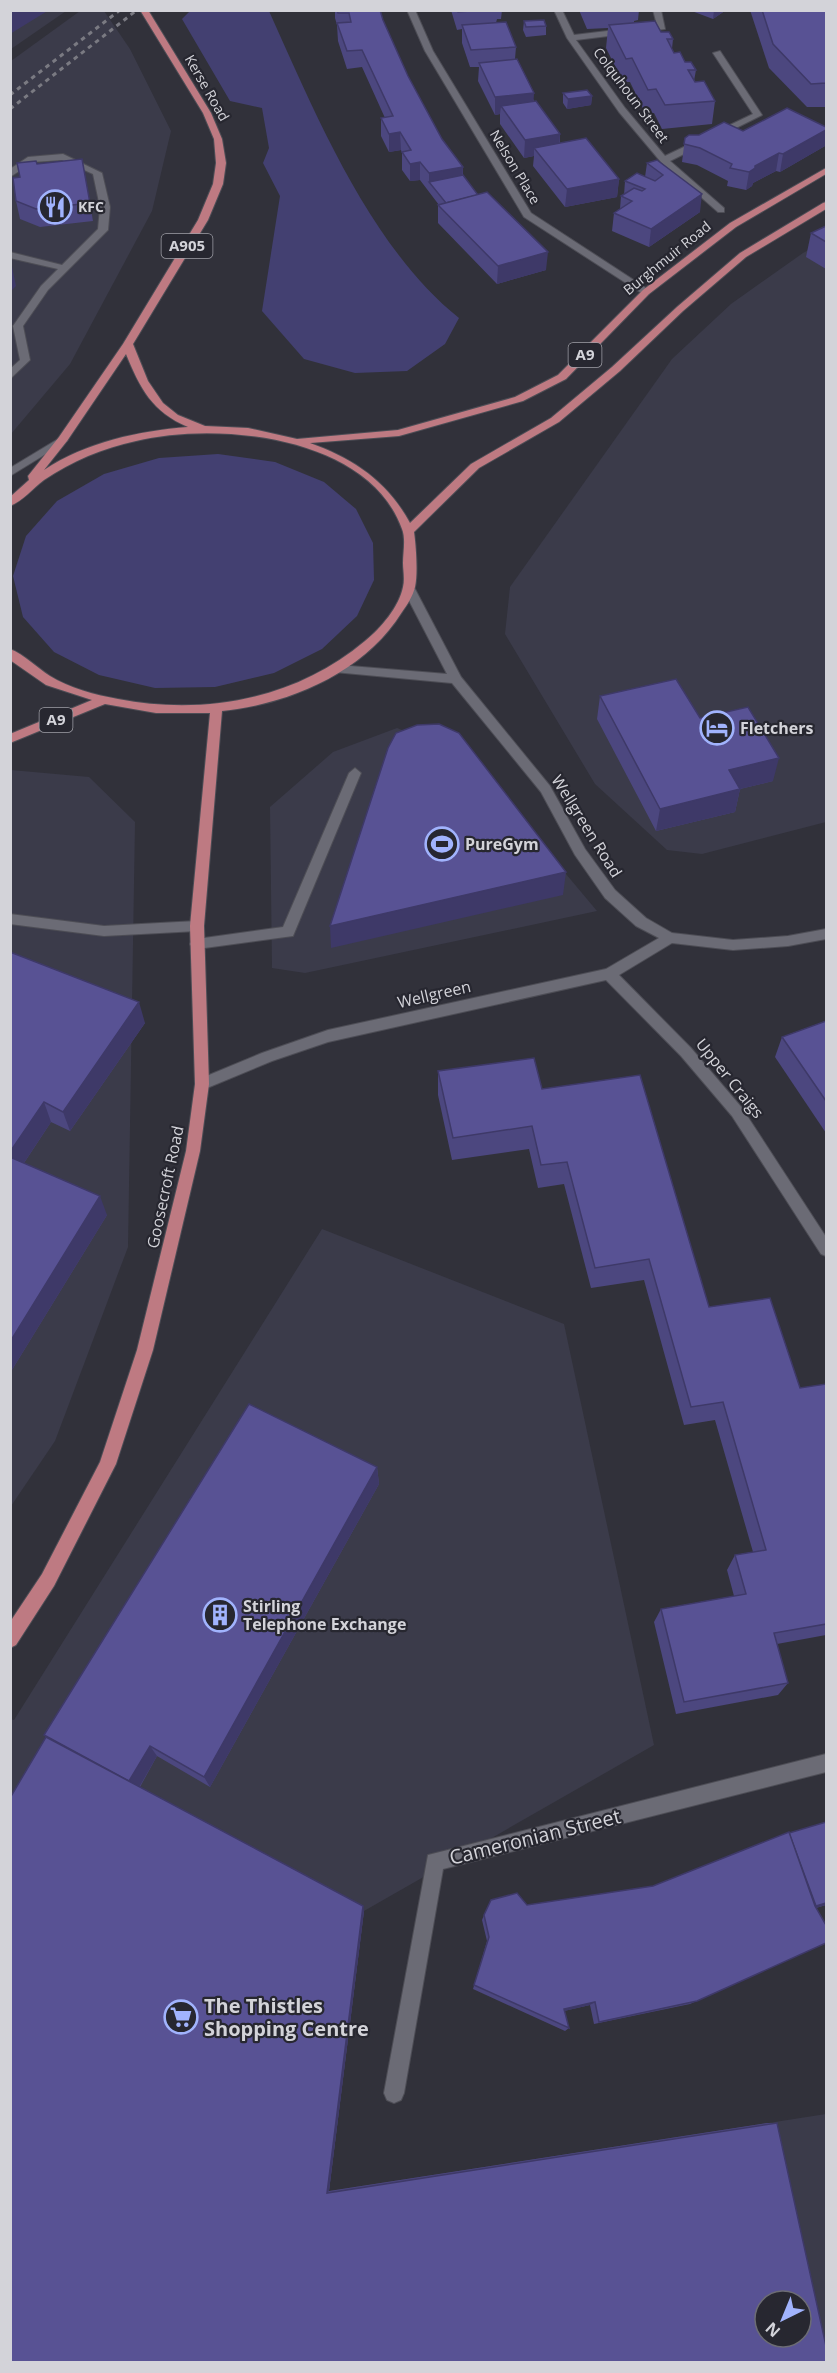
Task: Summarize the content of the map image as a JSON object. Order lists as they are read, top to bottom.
{
  "streets": {
    "main road": [
      "Kerse Road",
      "A905",
      "Burghmuir Road",
      "A9",
      "Goosecroft Road"
    ],
    "street": [
      "Colquhoun Street",
      "Nelson Place",
      "Wellgreen Road",
      "Wellgreen",
      "Upper Craigs",
      "Cameronian Street"
    ]
  },
  "crossings": [
    ["Nelson Place", "Burghmuir Road"],
    ["Wellgreen Road", "Wellgreen"],
    ["Wellgreen", "Upper Craigs"],
    ["Wellgreen", "Goosecroft Road"]
  ],
  "places": {
    "restaurant": ["KFC"],
    "hotel": ["Fletchers"],
    "sports": ["PureGym"],
    "building": ["Stirling Telephone Exchange"],
    "supermarket": ["The Thistles Shopping Centre"]
  },
  "north": "bottom left"
}
